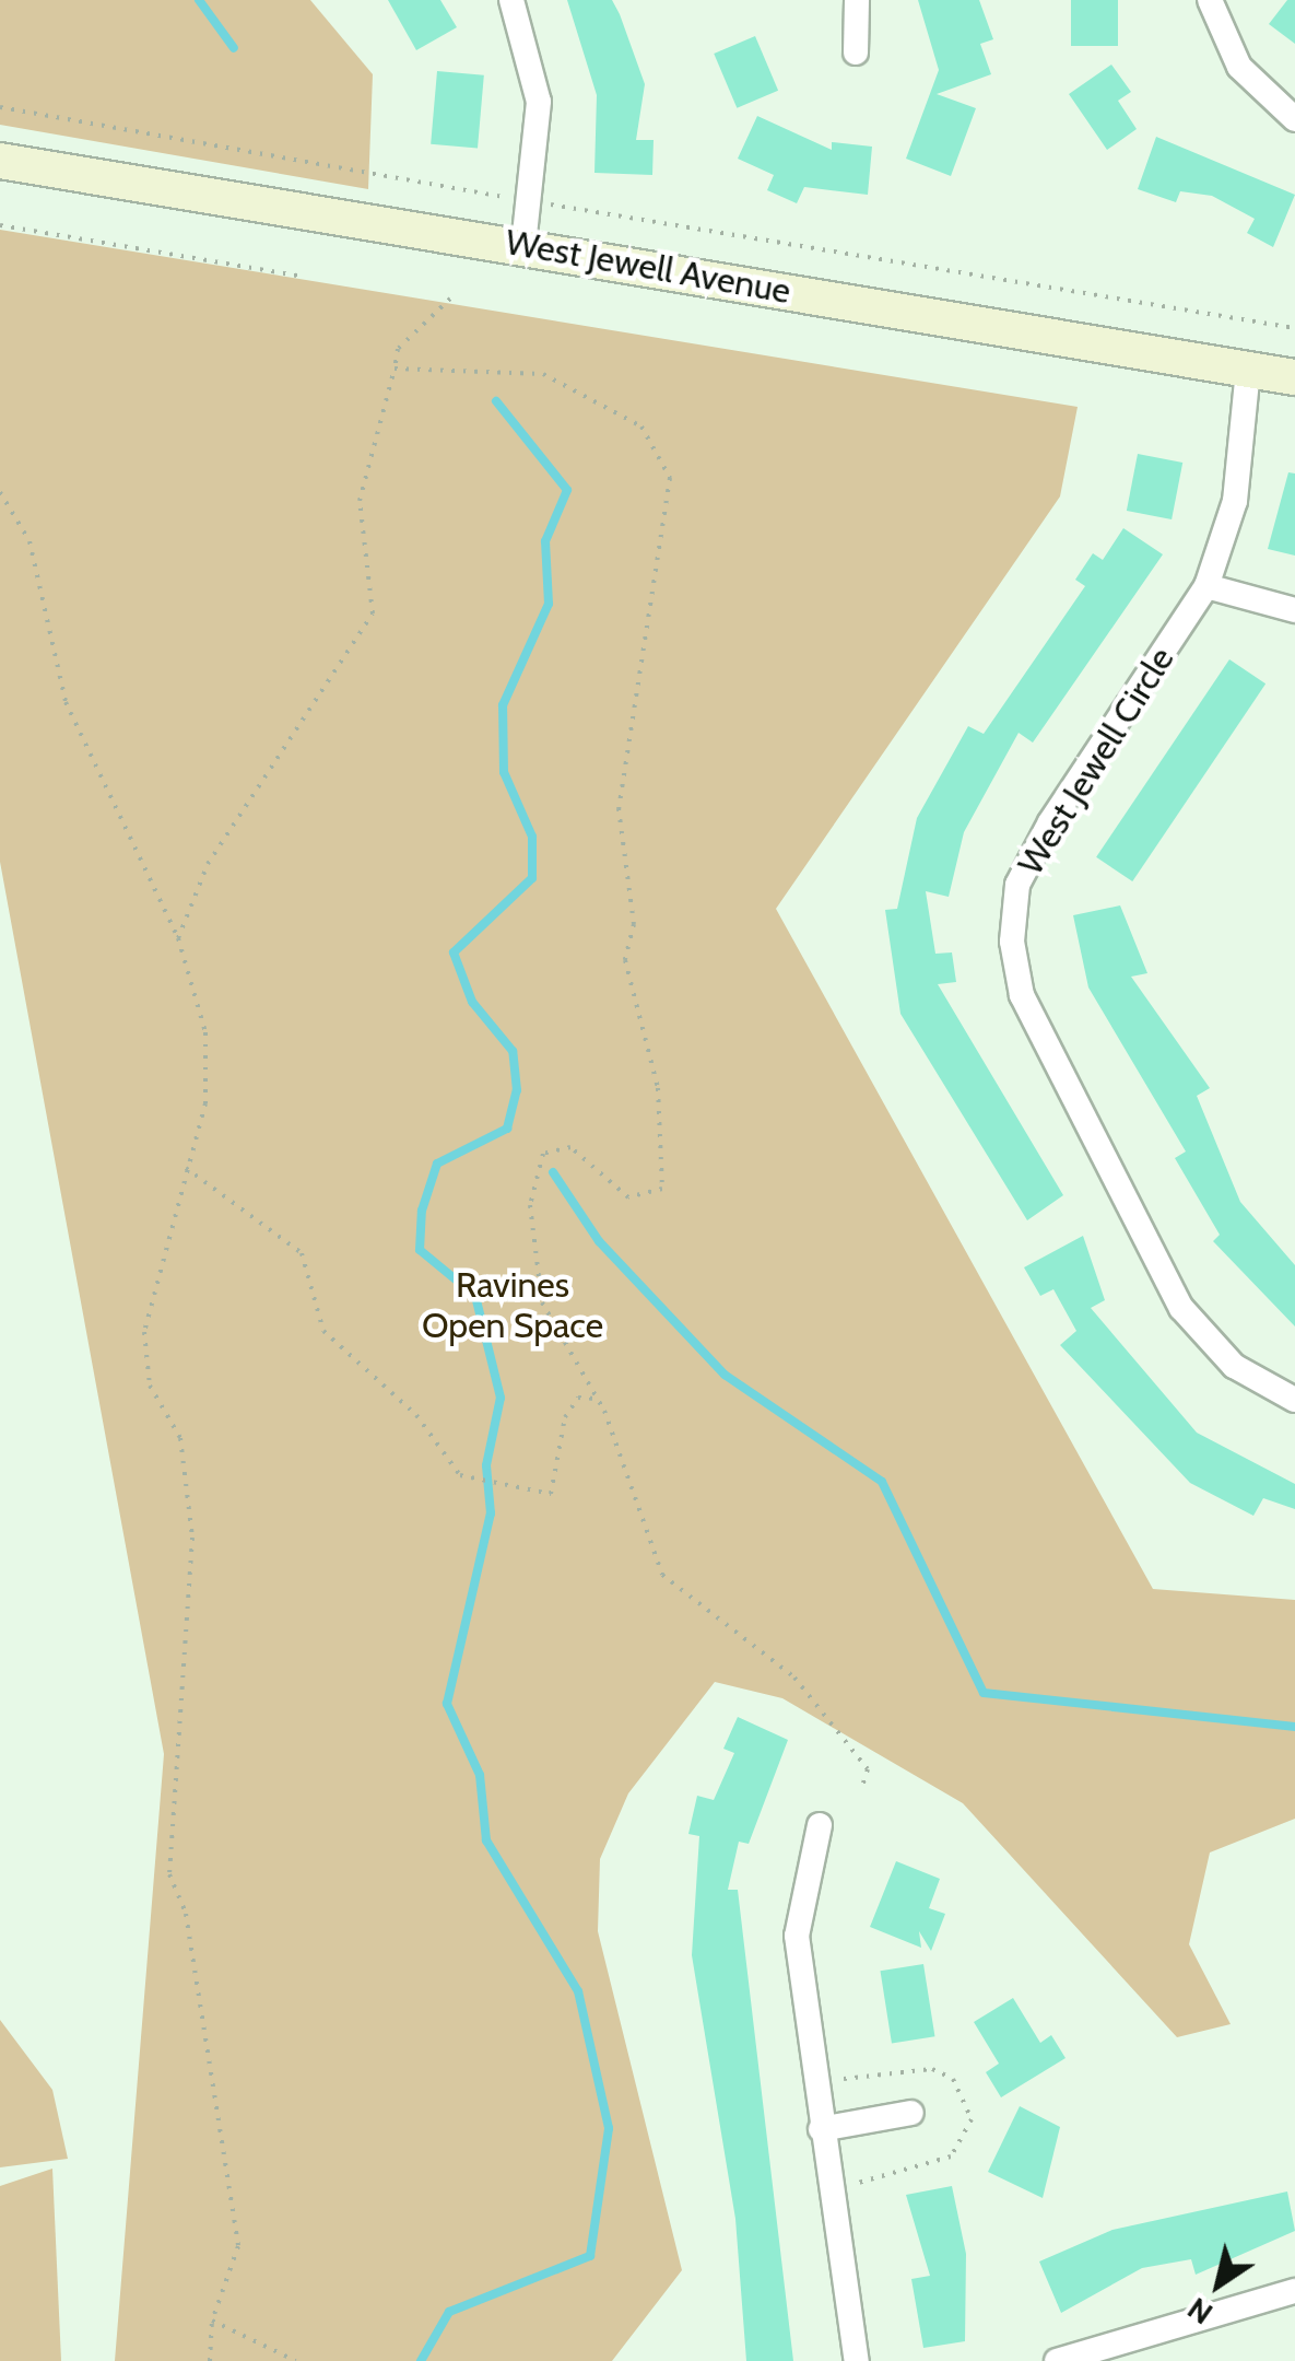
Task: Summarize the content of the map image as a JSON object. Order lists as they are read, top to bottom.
{
  "streets": {
    "main road": ["West Jewell Avenue"],
    "street": ["West Jewell Circle"]
  },
  "crossings": [
    ["West Jewell Avenue", "West Jewell Circle"]
  ],
  "parks": ["Ravines Open Space"],
  "north": "bottom left"
}
